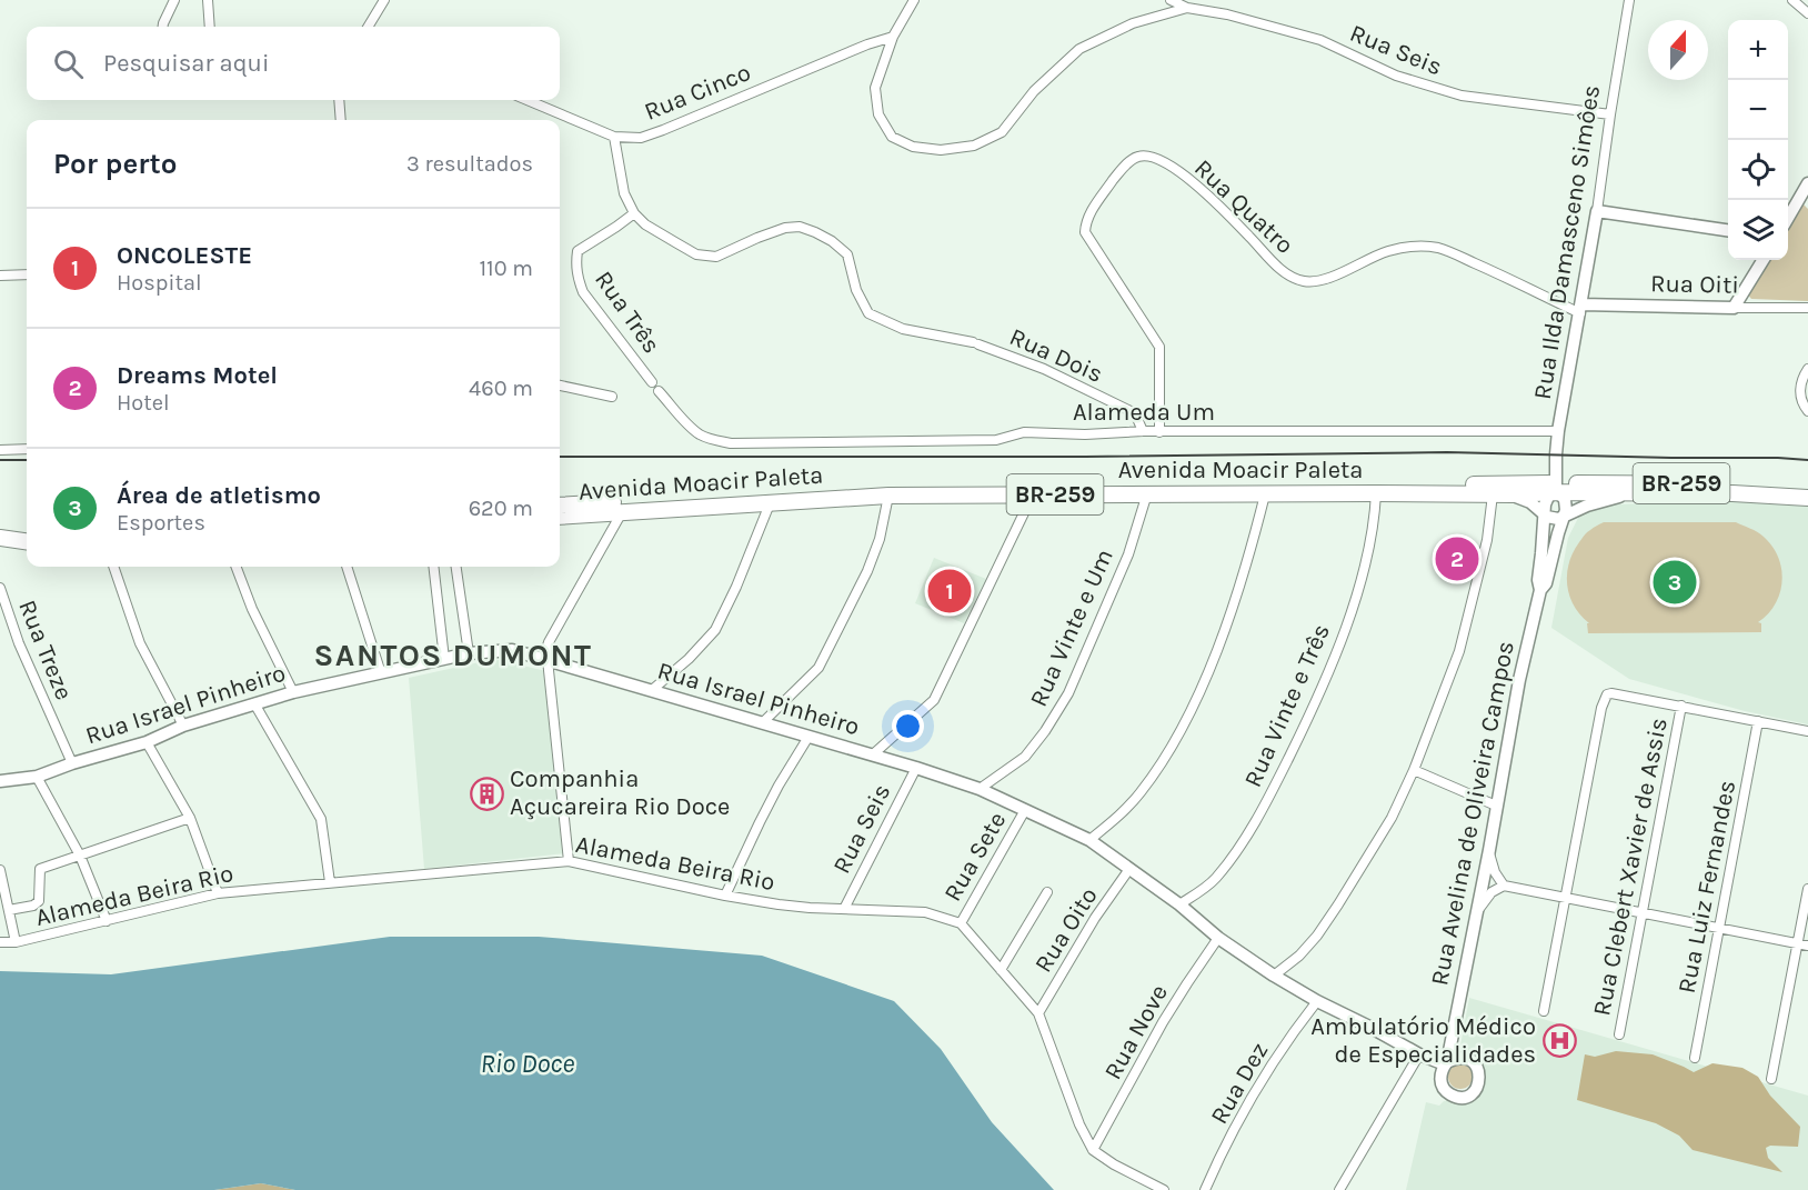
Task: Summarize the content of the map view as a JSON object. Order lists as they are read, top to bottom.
{
  "streets": {
    "main road": ["Avenida Moacir Paleta", "BR-259"],
    "street": [
      "Rua Seis",
      "Rua Cinco",
      "Rua Quatro",
      "Rua Ilda Damasceno Simôes",
      "Rua Oiti",
      "Rua Três",
      "Rua Dois",
      "Alameda Um",
      "Rua Vinte e Um",
      "Rua Treze",
      "Rua Israel Pinheiro",
      "Rua Vinte e Três",
      "Rua Avelina de Oliveira Campos",
      "Rua Sete",
      "Alameda Beira Rio",
      "Rua Clebert Xavier de Assis",
      "Rua Luiz Fernandes",
      "Rua Oito",
      "Rua Nove",
      "Rua Dez"
    ]
  },
  "crossings": [
    ["Rua Seis", "Rua Ilda Damasceno Simôes"],
    ["Rua Seis", "Rua Israel Pinheiro"],
    ["Rua Seis", "Alameda Beira Rio"],
    ["Rua Quatro", "Rua Ilda Damasceno Simôes"],
    ["Rua Quatro", "Rua Oiti"],
    ["Rua Quatro", "Alameda Um"],
    ["Rua Ilda Damasceno Simôes", "Rua Oiti"],
    ["Rua Ilda Damasceno Simôes", "Alameda Um"],
    ["Rua Ilda Damasceno Simôes", "Avenida Moacir Paleta"],
    ["Rua Ilda Damasceno Simôes", "Rua Avelina de Oliveira Campos"],
    ["Rua Três", "Rua Dois"],
    ["Rua Três", "Alameda Um"],
    ["Rua Dois", "Alameda Um"],
    ["Avenida Moacir Paleta", "Rua Vinte e Um"],
    ["Avenida Moacir Paleta", "Rua Vinte e Três"],
    ["Avenida Moacir Paleta", "Rua Avelina de Oliveira Campos"],
    ["Rua Vinte e Um", "Rua Israel Pinheiro"],
    ["Rua Treze", "Rua Israel Pinheiro"],
    ["Rua Israel Pinheiro", "Rua Vinte e Três"],
    ["Rua Israel Pinheiro", "Rua Avelina de Oliveira Campos"],
    ["Rua Israel Pinheiro", "Rua Sete"],
    ["Rua Israel Pinheiro", "Rua Oito"],
    ["Rua Israel Pinheiro", "Rua Nove"],
    ["Rua Israel Pinheiro", "Rua Dez"],
    ["Rua Sete", "Alameda Beira Rio"]
  ],
  "districts": ["SANTOS DUMONT"],
  "water": ["Rio Doce"],
  "places": {
    "building": ["Companhia Açucareira Rio Doce"],
    "hospital": ["Ambulatório Médico de Especialidades"]
  },
  "north": "top",
  "page": {
    "map_buttons": ["+", "−"],
    "search": "Pesquisar aqui",
    "heading": ["Por perto", "3 resultados"],
    "list": [
      {
        "mark": "1",
        "name": "ONCOLESTE",
        "note": "Hospital",
        "value": "110 m"
      },
      {
        "mark": "2",
        "name": "Dreams Motel",
        "note": "Hotel",
        "value": "460 m"
      },
      {
        "mark": "3",
        "name": "Área de atletismo",
        "note": "Esportes",
        "value": "620 m"
      }
    ],
    "pins": ["2", "3", "1"]
  }
}
